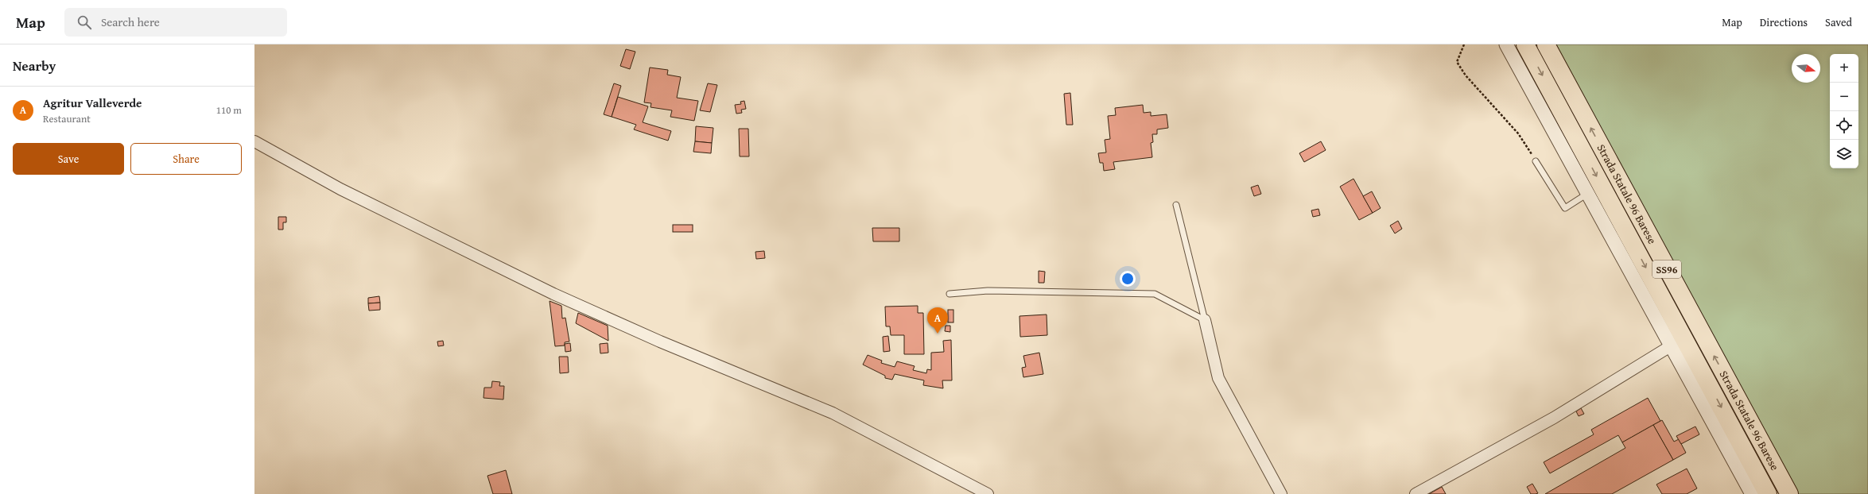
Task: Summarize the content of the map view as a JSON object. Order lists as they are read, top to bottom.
{
  "streets": {
    "highway": ["Strada Statale 96 Barese", "SS96"]
  },
  "north": "right",
  "page": {
    "header": "Map",
    "search": "Search here",
    "nav": ["Map", "Directions", "Saved"],
    "heading": "Nearby",
    "map_buttons": ["+", "−"],
    "list": [
      {
        "mark": "A",
        "name": "Agritur Valleverde",
        "note": "Restaurant",
        "value": "110 m"
      }
    ],
    "buttons": ["Save", "Share"],
    "pins": "A"
  }
}
